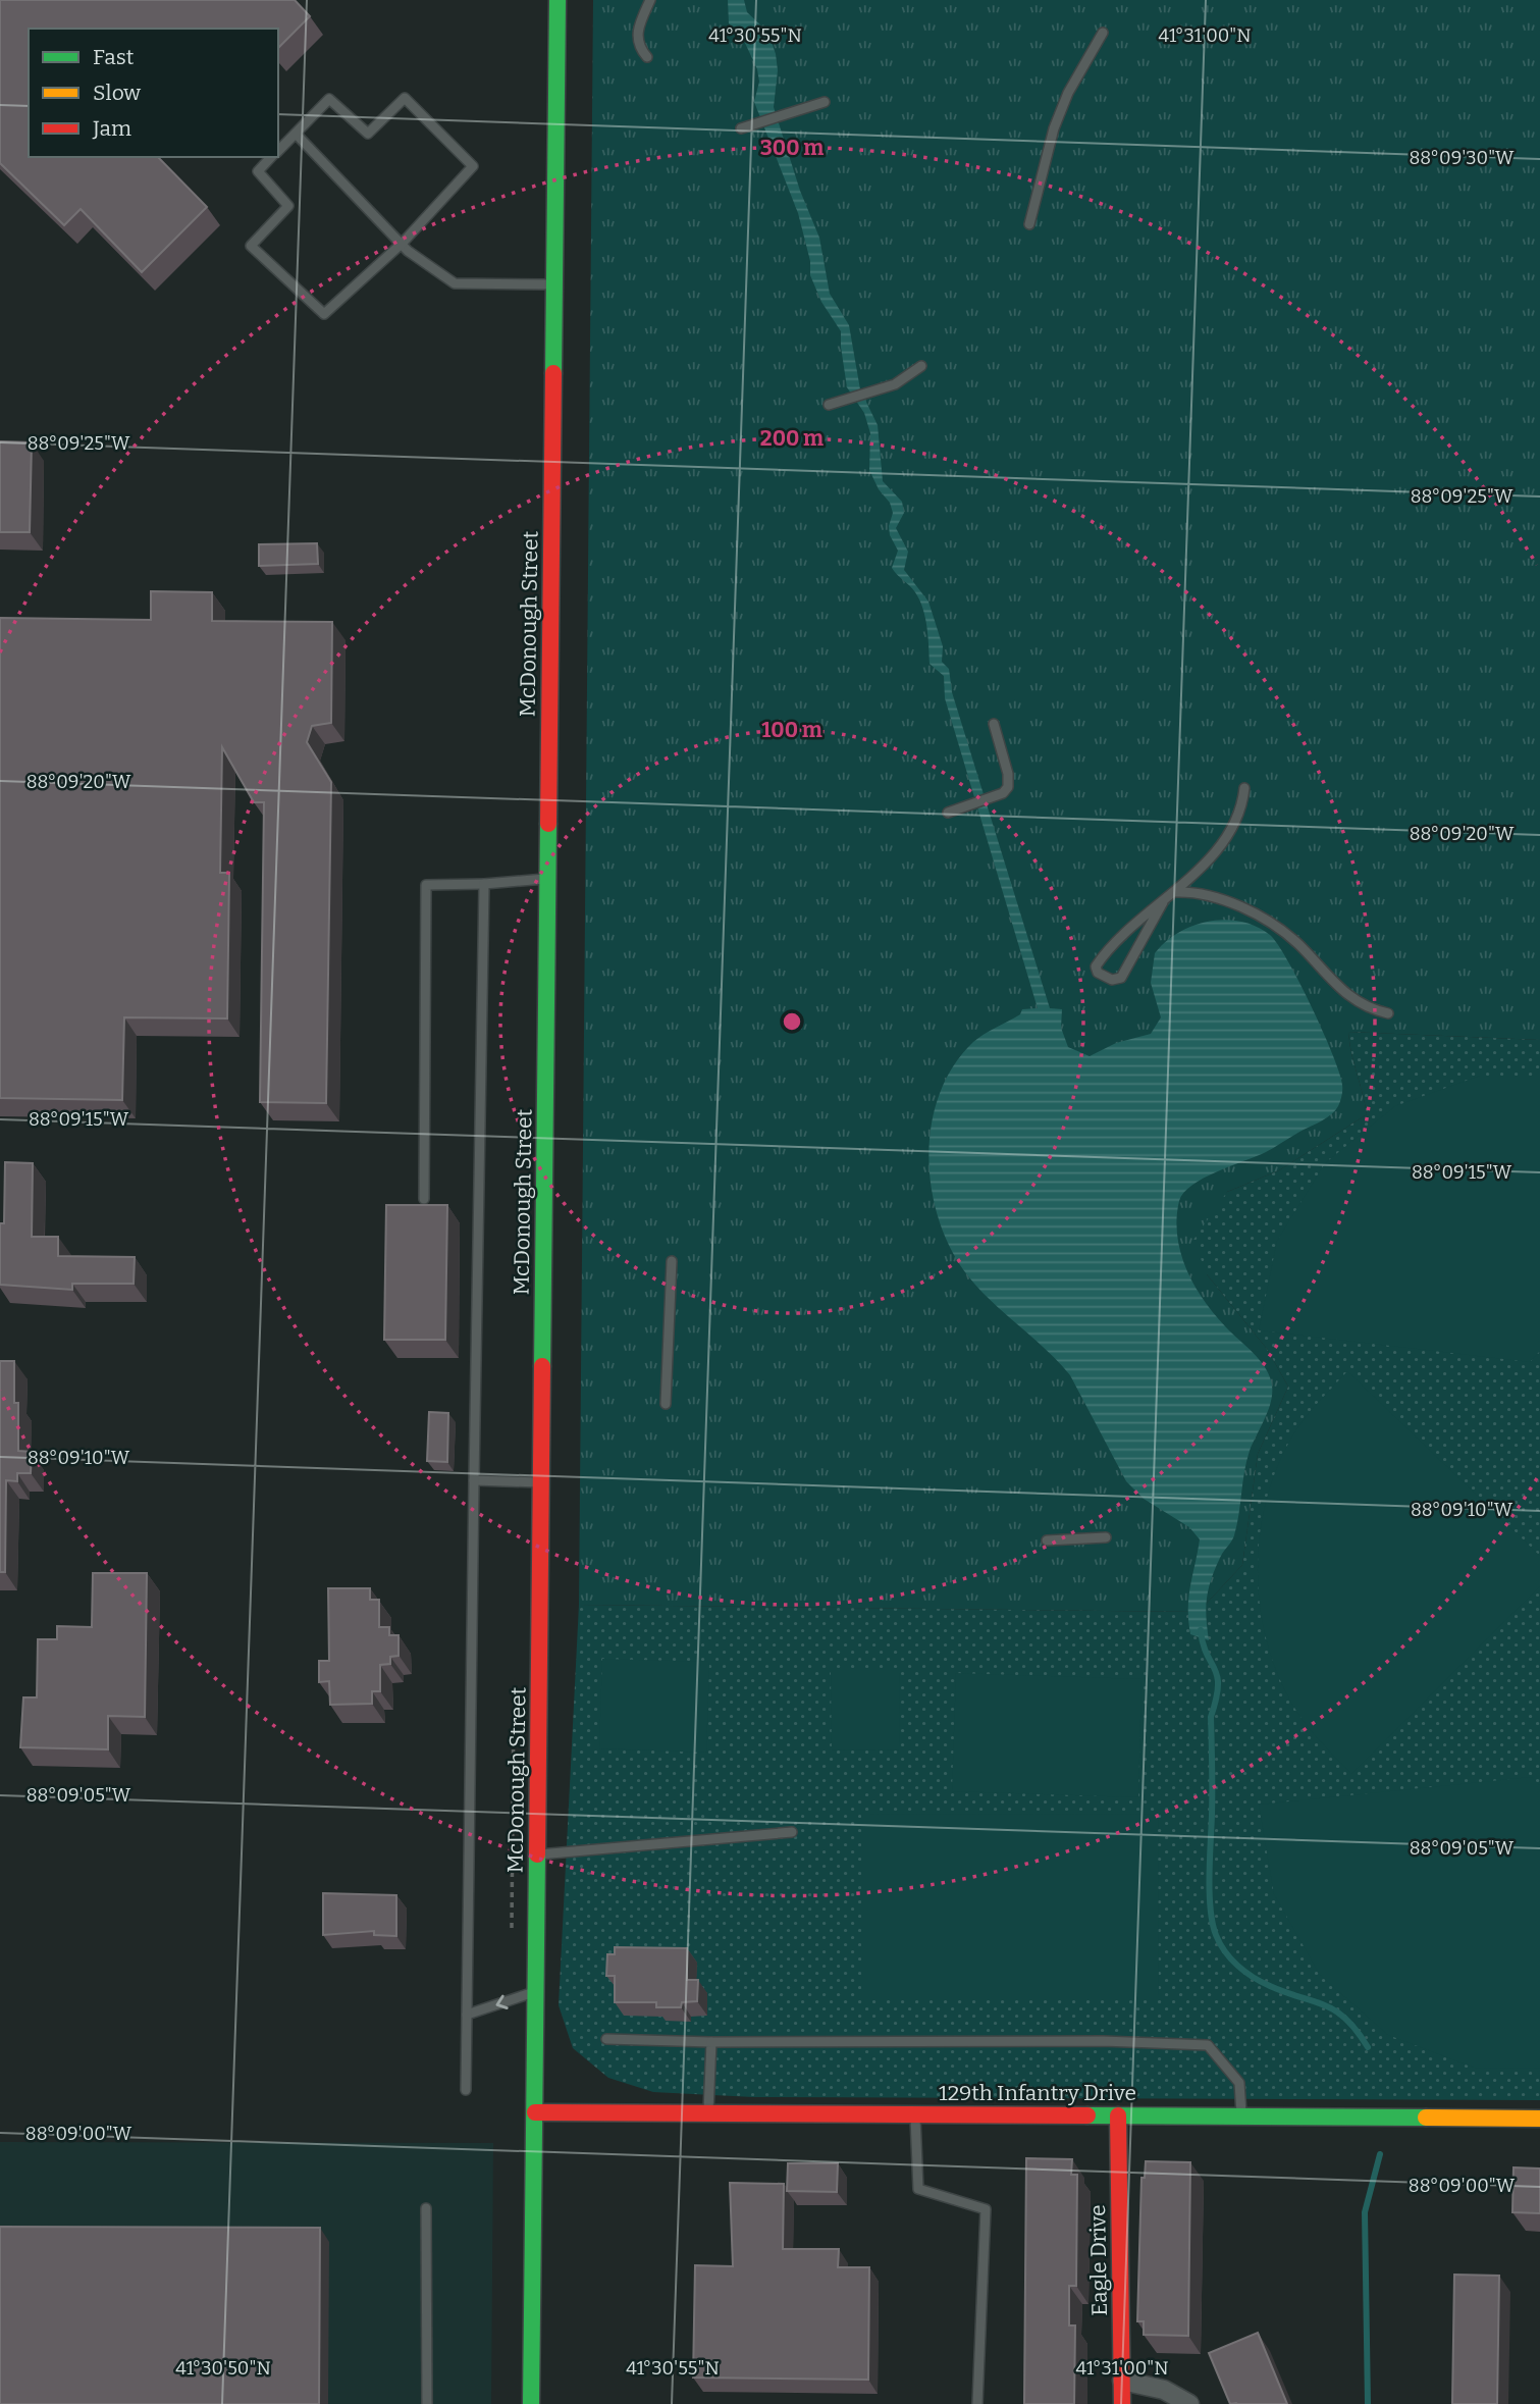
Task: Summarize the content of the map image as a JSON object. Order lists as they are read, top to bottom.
{
  "streets": {
    "street": ["McDonough Street", "129th Infantry Drive", "Eagle Drive"]
  },
  "crossings": [
    ["McDonough Street", "129th Infantry Drive"],
    ["129th Infantry Drive", "Eagle Drive"]
  ],
  "legend": ["Fast", "Slow", "Jam"],
  "coordinates": [
    "41°30'55\"N",
    "41°31'00\"N",
    "88°09'30\"W",
    "88°09'25\"W",
    "88°09'20\"W",
    "88°09'15\"W",
    "88°09'10\"W",
    "88°09'05\"W",
    "88°09'00\"W",
    "41°30'50\"N"
  ],
  "rings": ["300 m", "200 m", "100 m"]
}
